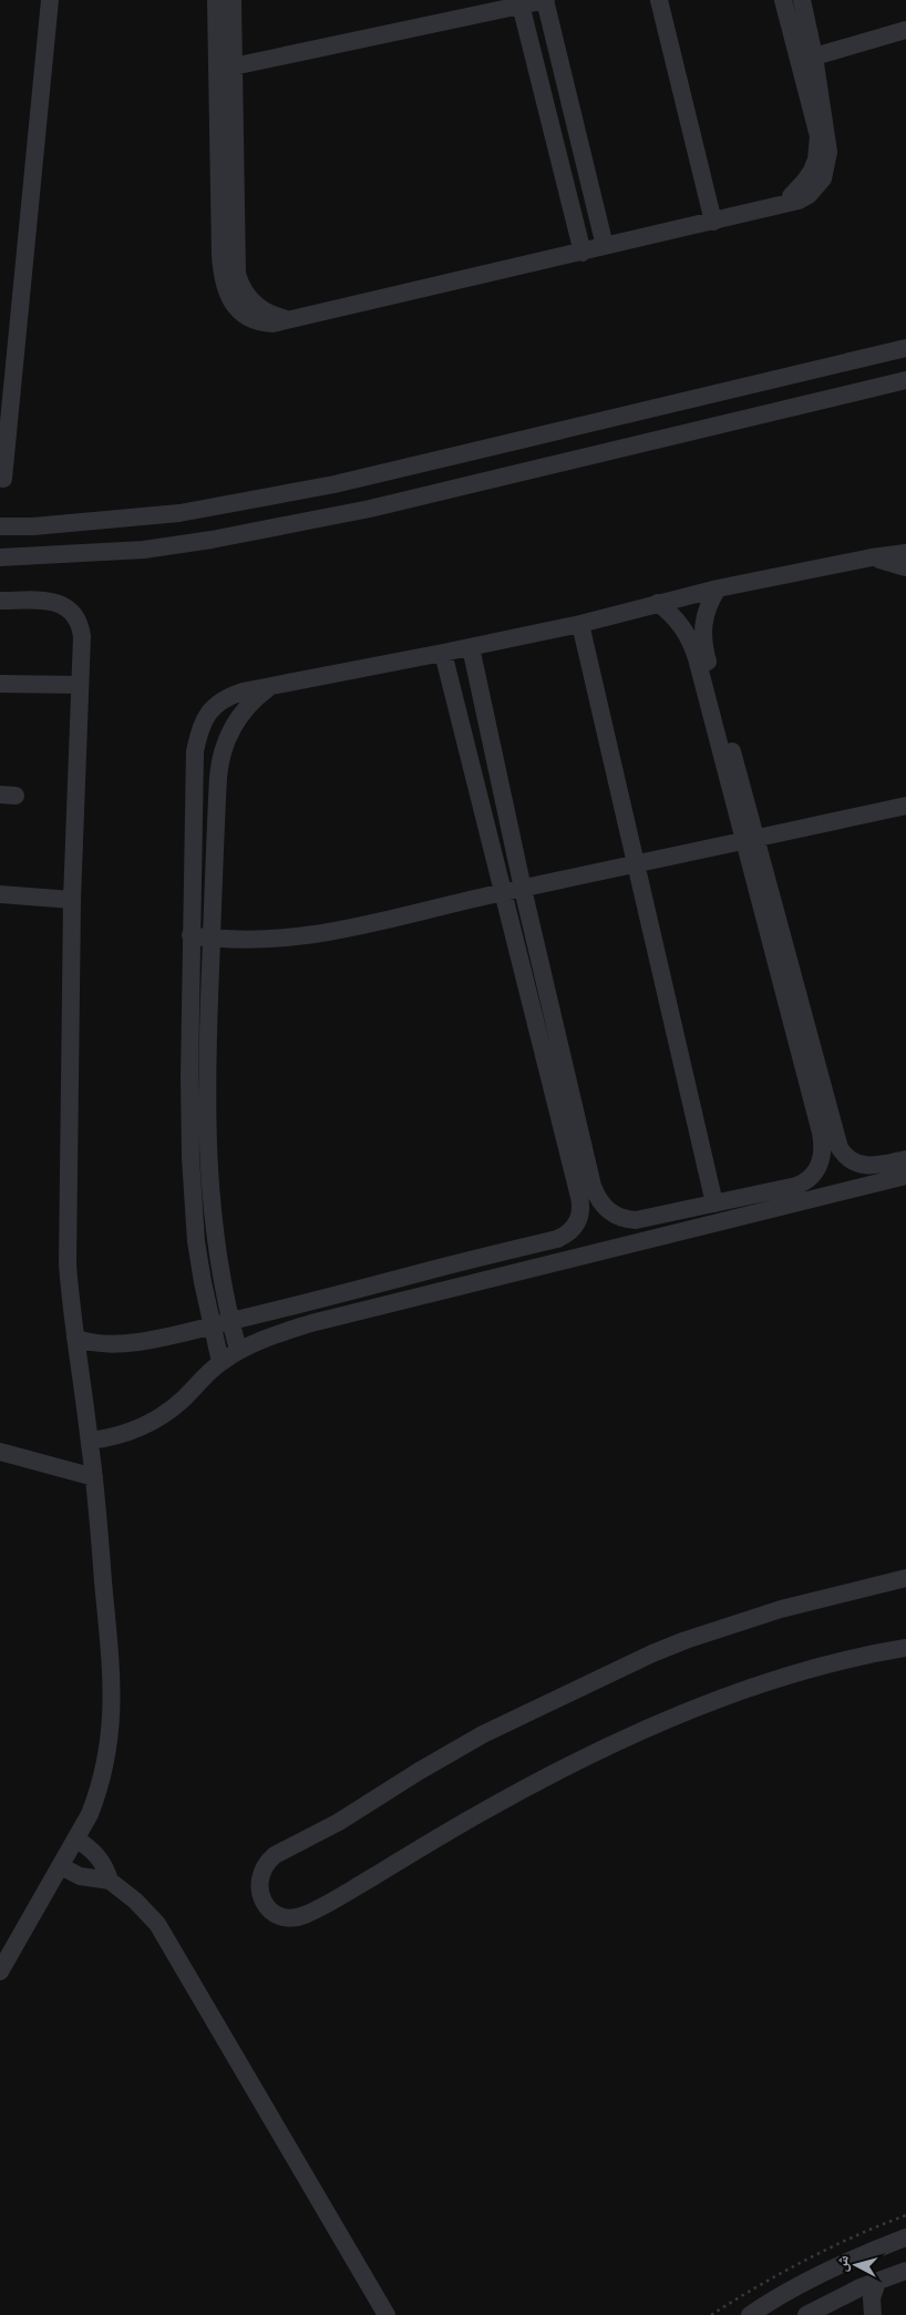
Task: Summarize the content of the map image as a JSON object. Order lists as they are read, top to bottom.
{
  "north": "left"
}
